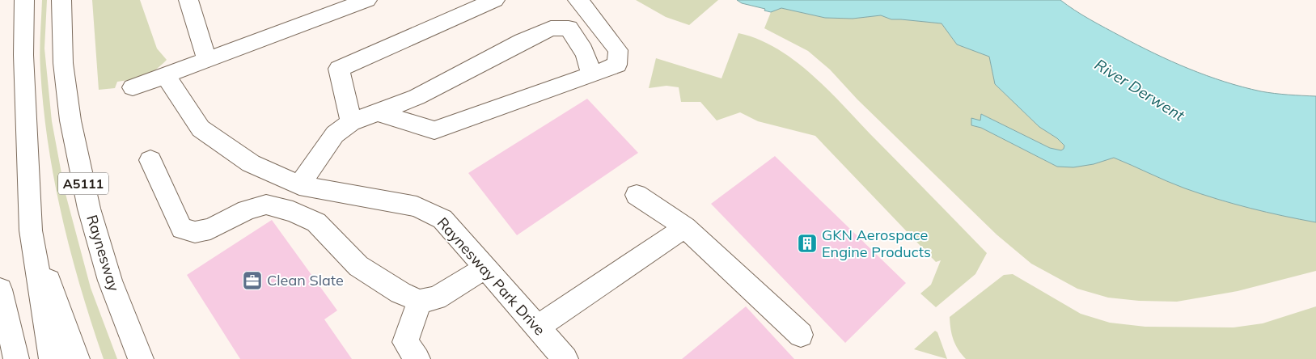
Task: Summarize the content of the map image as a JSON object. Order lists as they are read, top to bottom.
{
  "streets": {
    "main road": ["A5111", "Raynesway", "Raynesway Park Drive"]
  },
  "water": ["River Derwent"],
  "places": {
    "building": ["GKN Aerospace Engine Products"],
    "office": ["Clean Slate"]
  }
}
